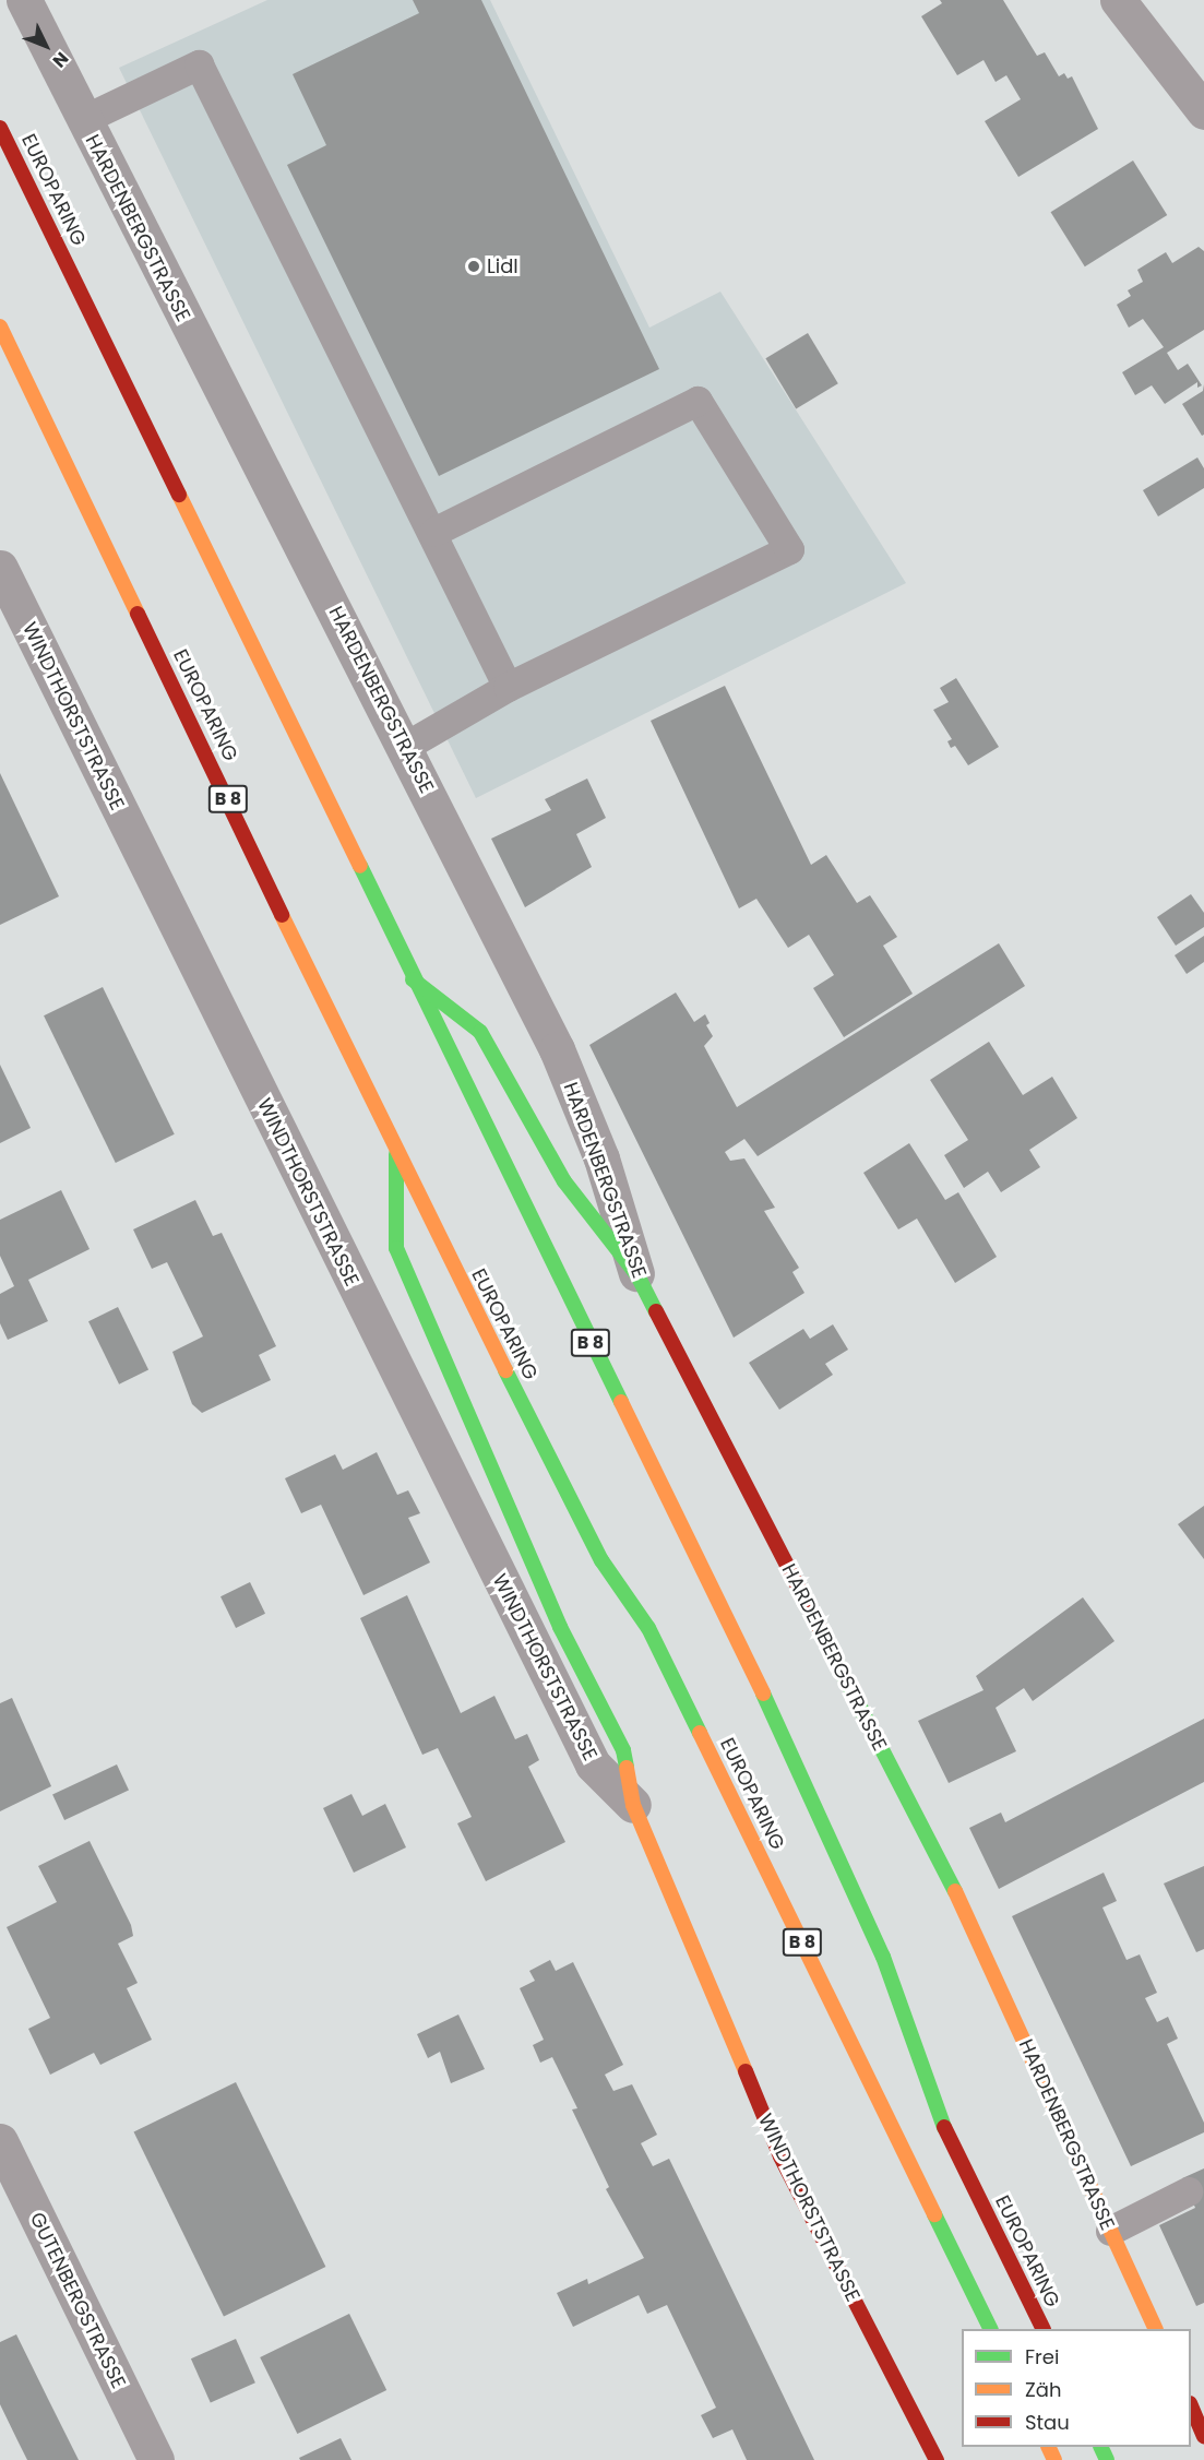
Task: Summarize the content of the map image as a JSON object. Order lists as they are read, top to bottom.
{
  "streets": {
    "main road": [
      "EUROPARING",
      "HARDENBERGSTRASSE",
      "WINDTHORSTSTRASSE",
      "B 8"
    ],
    "street": ["GUTENBERGSTRASSE"]
  },
  "crossings": [
    ["EUROPARING", "HARDENBERGSTRASSE"],
    ["EUROPARING", "WINDTHORSTSTRASSE"]
  ],
  "places": ["Lidl"],
  "legend": ["Frei", "Zäh", "Stau"],
  "north": "bottom right"
}
